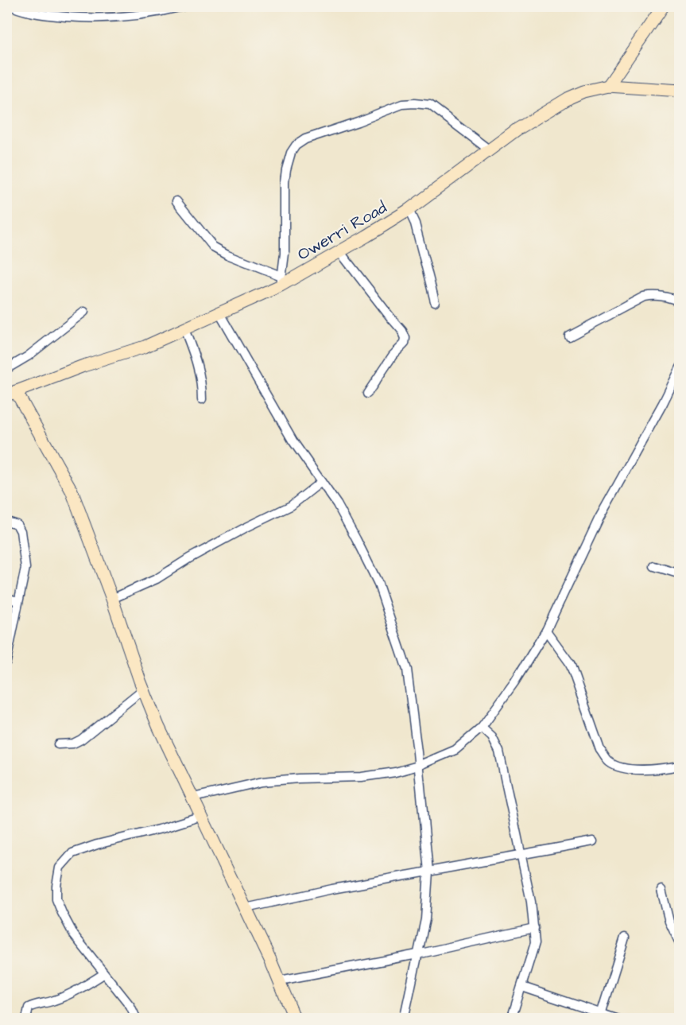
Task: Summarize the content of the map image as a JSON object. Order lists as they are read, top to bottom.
{
  "streets": {
    "main road": ["Owerri Road"]
  }
}
